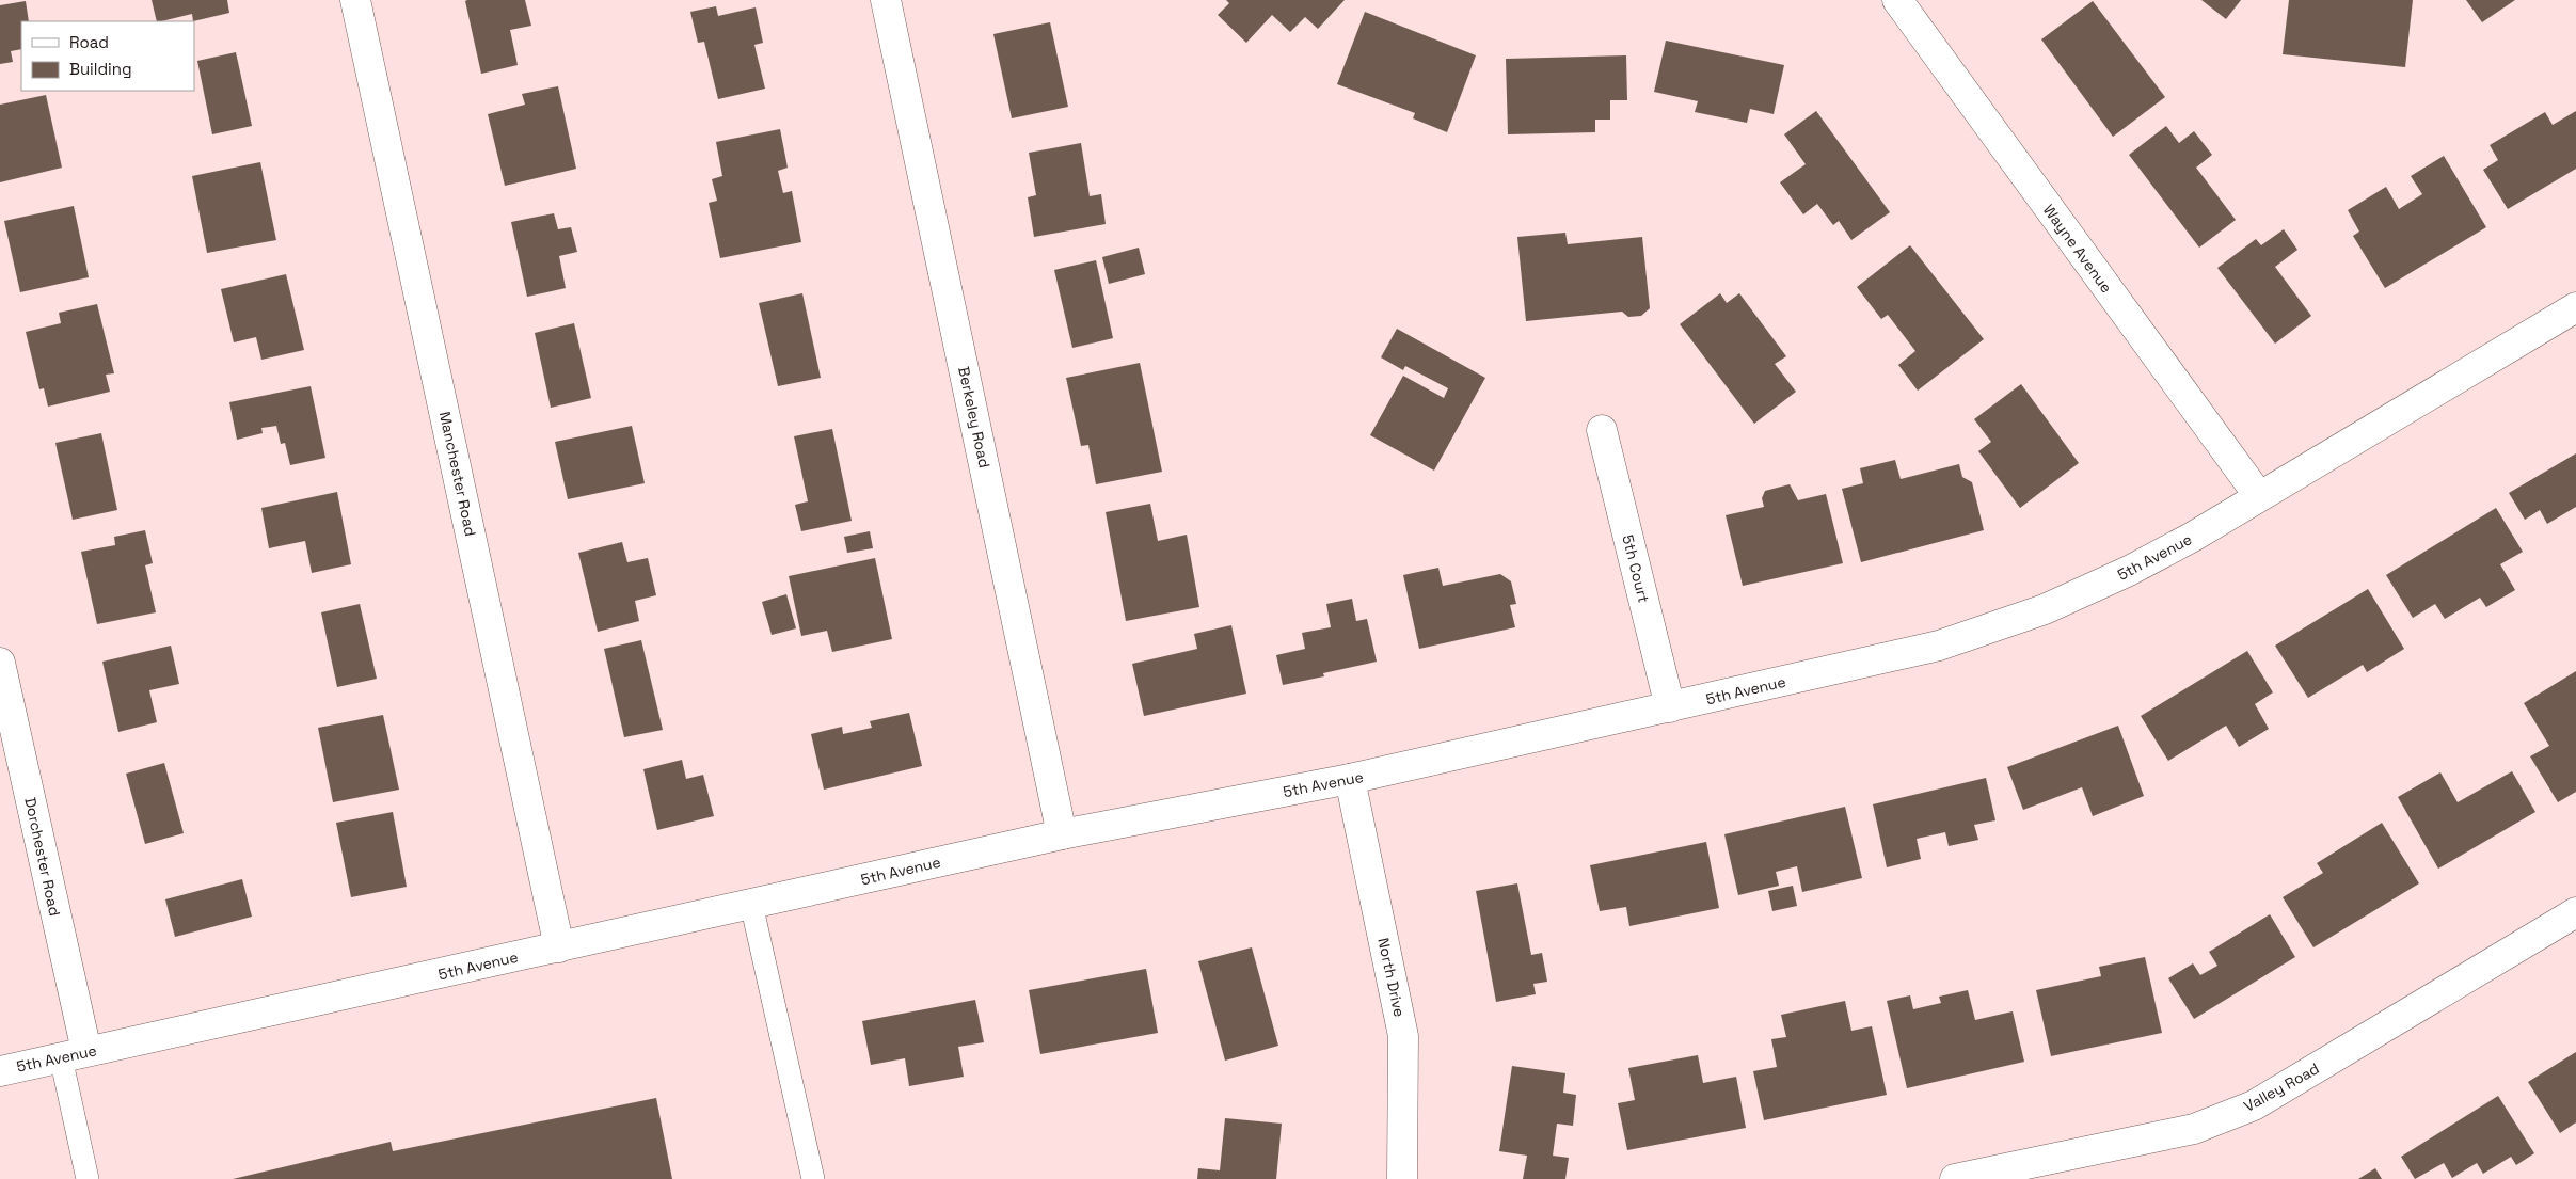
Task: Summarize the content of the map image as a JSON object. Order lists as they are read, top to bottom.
{
  "streets": {
    "street": [
      "Wayne Avenue",
      "Berkeley Road",
      "Manchester Road",
      "5th Avenue",
      "5th Court",
      "Dorchester Road",
      "North Drive",
      "Valley Road"
    ]
  },
  "crossings": [
    ["Wayne Avenue", "5th Avenue"],
    ["Berkeley Road", "5th Avenue"],
    ["Manchester Road", "5th Avenue"],
    ["5th Avenue", "5th Court"],
    ["5th Avenue", "Dorchester Road"],
    ["5th Avenue", "North Drive"]
  ],
  "legend": ["Road", "Building"]
}
